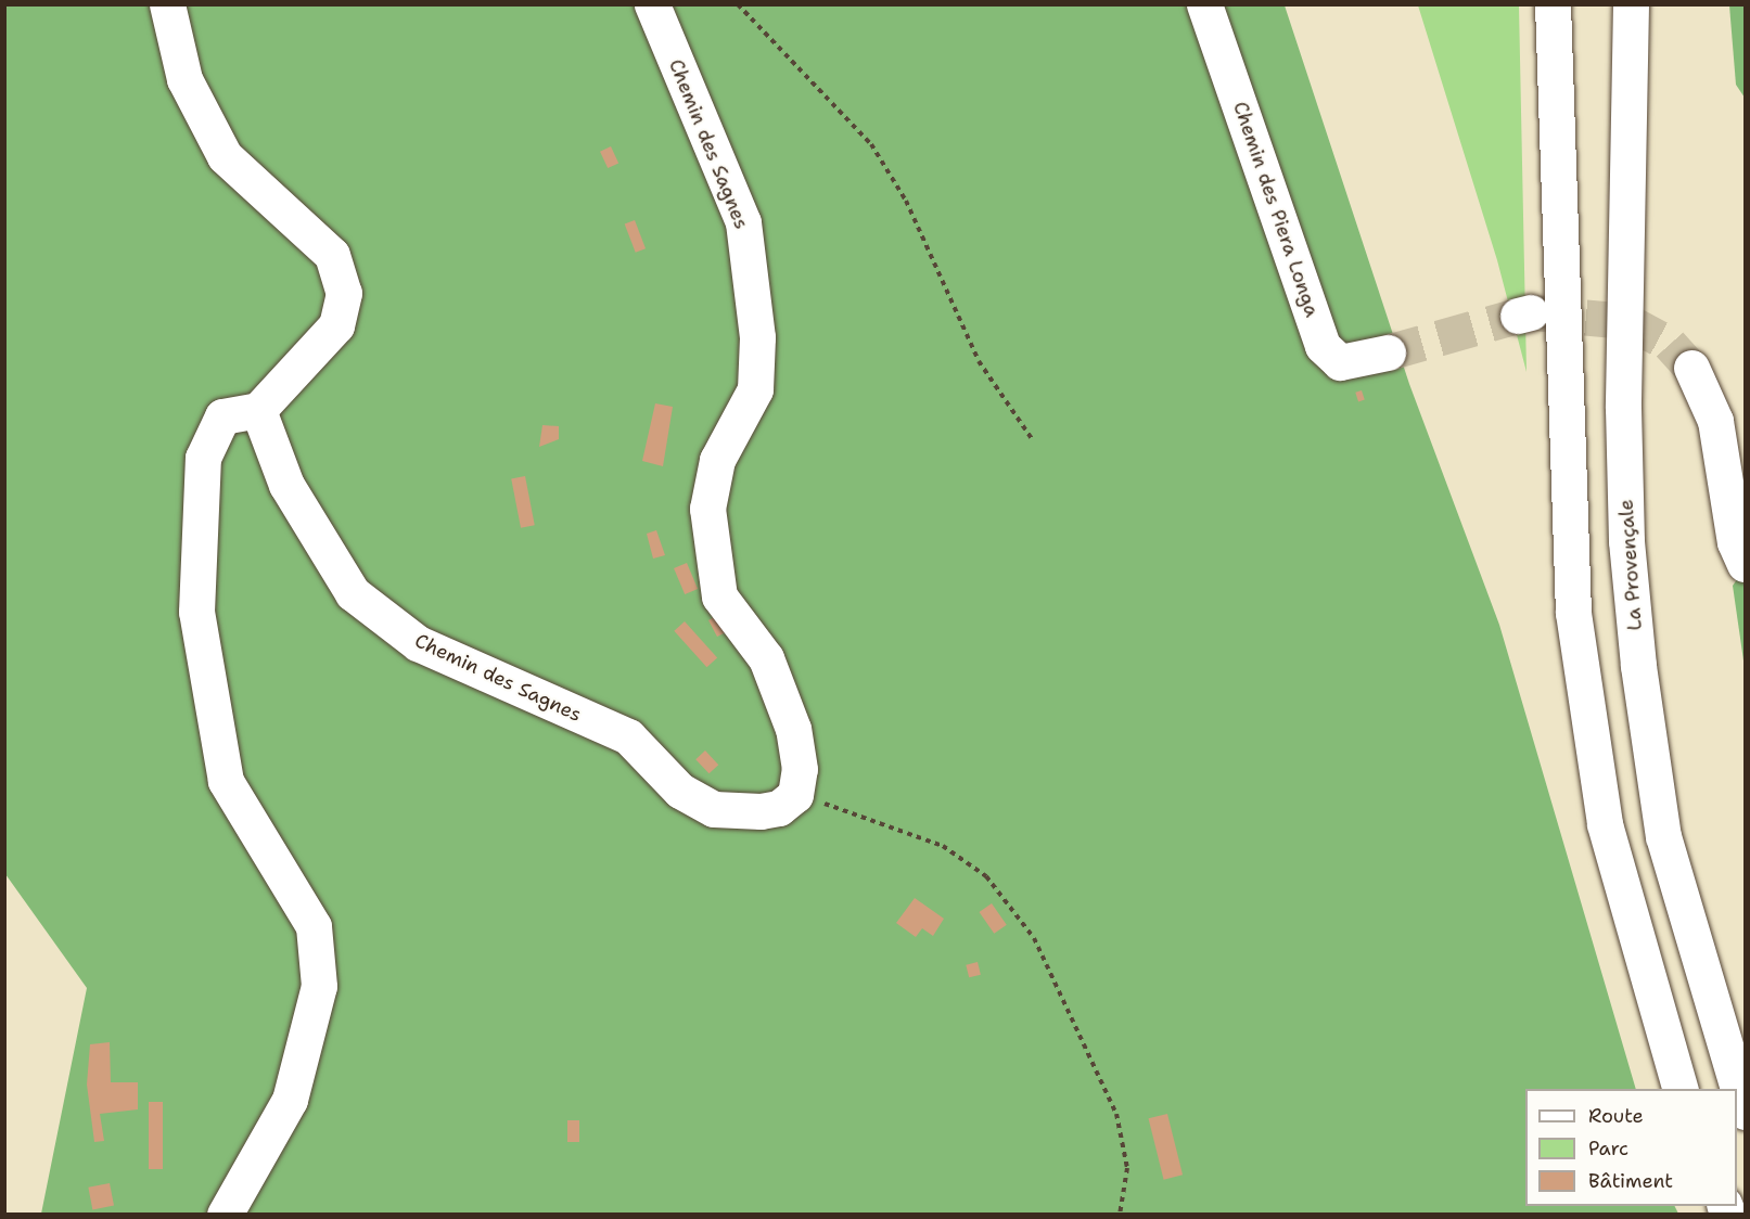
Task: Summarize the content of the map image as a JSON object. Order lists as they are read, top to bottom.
{
  "streets": {
    "main road": ["Chemin des Sagnes", "Chemin des Piera Longa", "La Provençale"]
  },
  "legend": ["Route", "Parc", "Bâtiment"]
}
